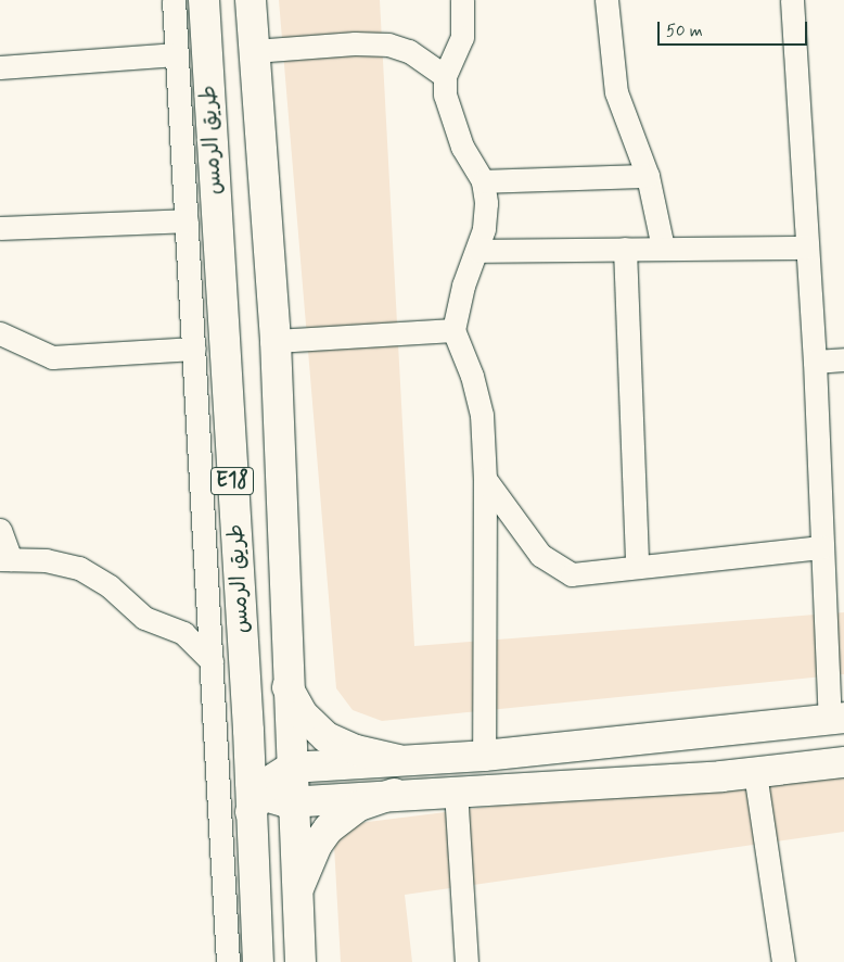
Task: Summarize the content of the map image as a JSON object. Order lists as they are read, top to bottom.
{
  "streets": {
    "main road": ["طريق الرمس", "E18"]
  },
  "scale_bar": "50 m"
}
